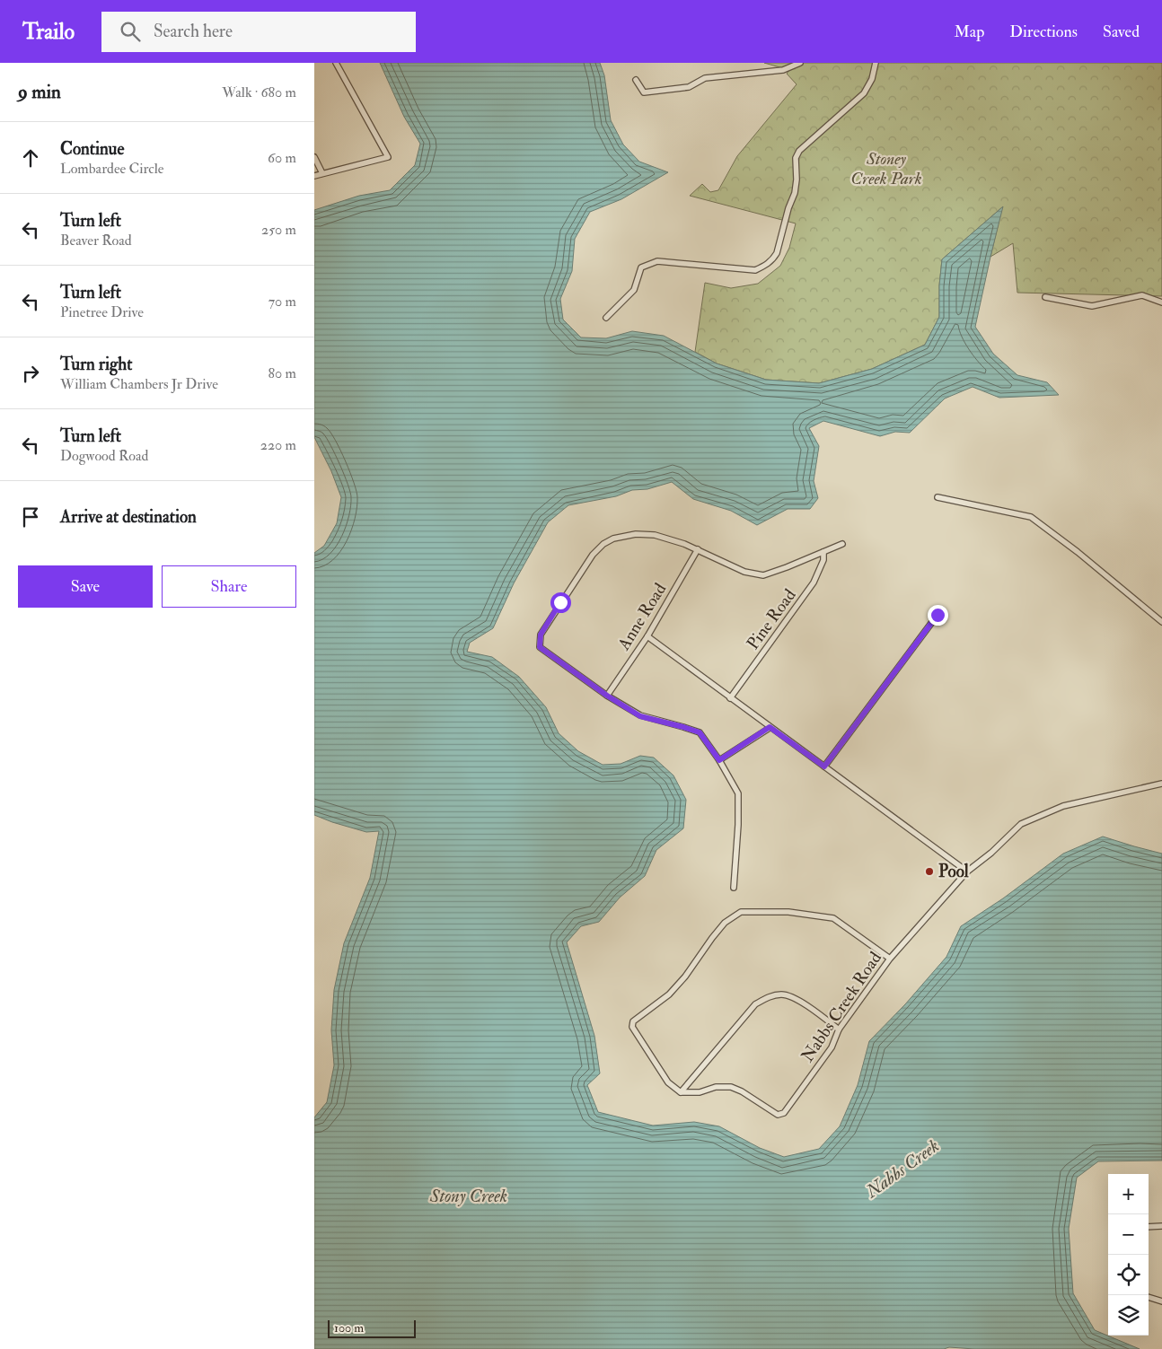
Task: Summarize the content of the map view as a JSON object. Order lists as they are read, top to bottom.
{
  "streets": {
    "street": ["Anne Road", "Pine Road", "Nabbs Creek Road"]
  },
  "water": ["Nabbs Creek", "Stony Creek"],
  "parks": ["Stoney Creek Park"],
  "places": ["Pool"],
  "scale_bar": "100 m",
  "page": {
    "header": "Trailo",
    "search": "Search here",
    "nav": ["Map", "Directions", "Saved"],
    "heading": ["9 min", "Walk · 680 m"],
    "list": [
      ["Continue", "Lombardee Circle", "60 m"],
      ["Turn left", "Beaver Road", "250 m"],
      ["Turn left", "Pinetree Drive", "70 m"],
      ["Turn right", "William Chambers Jr Drive", "80 m"],
      ["Turn left", "Dogwood Road", "220 m"],
      "Arrive at destination"
    ],
    "buttons": ["Save", "Share"],
    "map_buttons": ["+", "−"],
    "scale": "100 m"
  }
}
